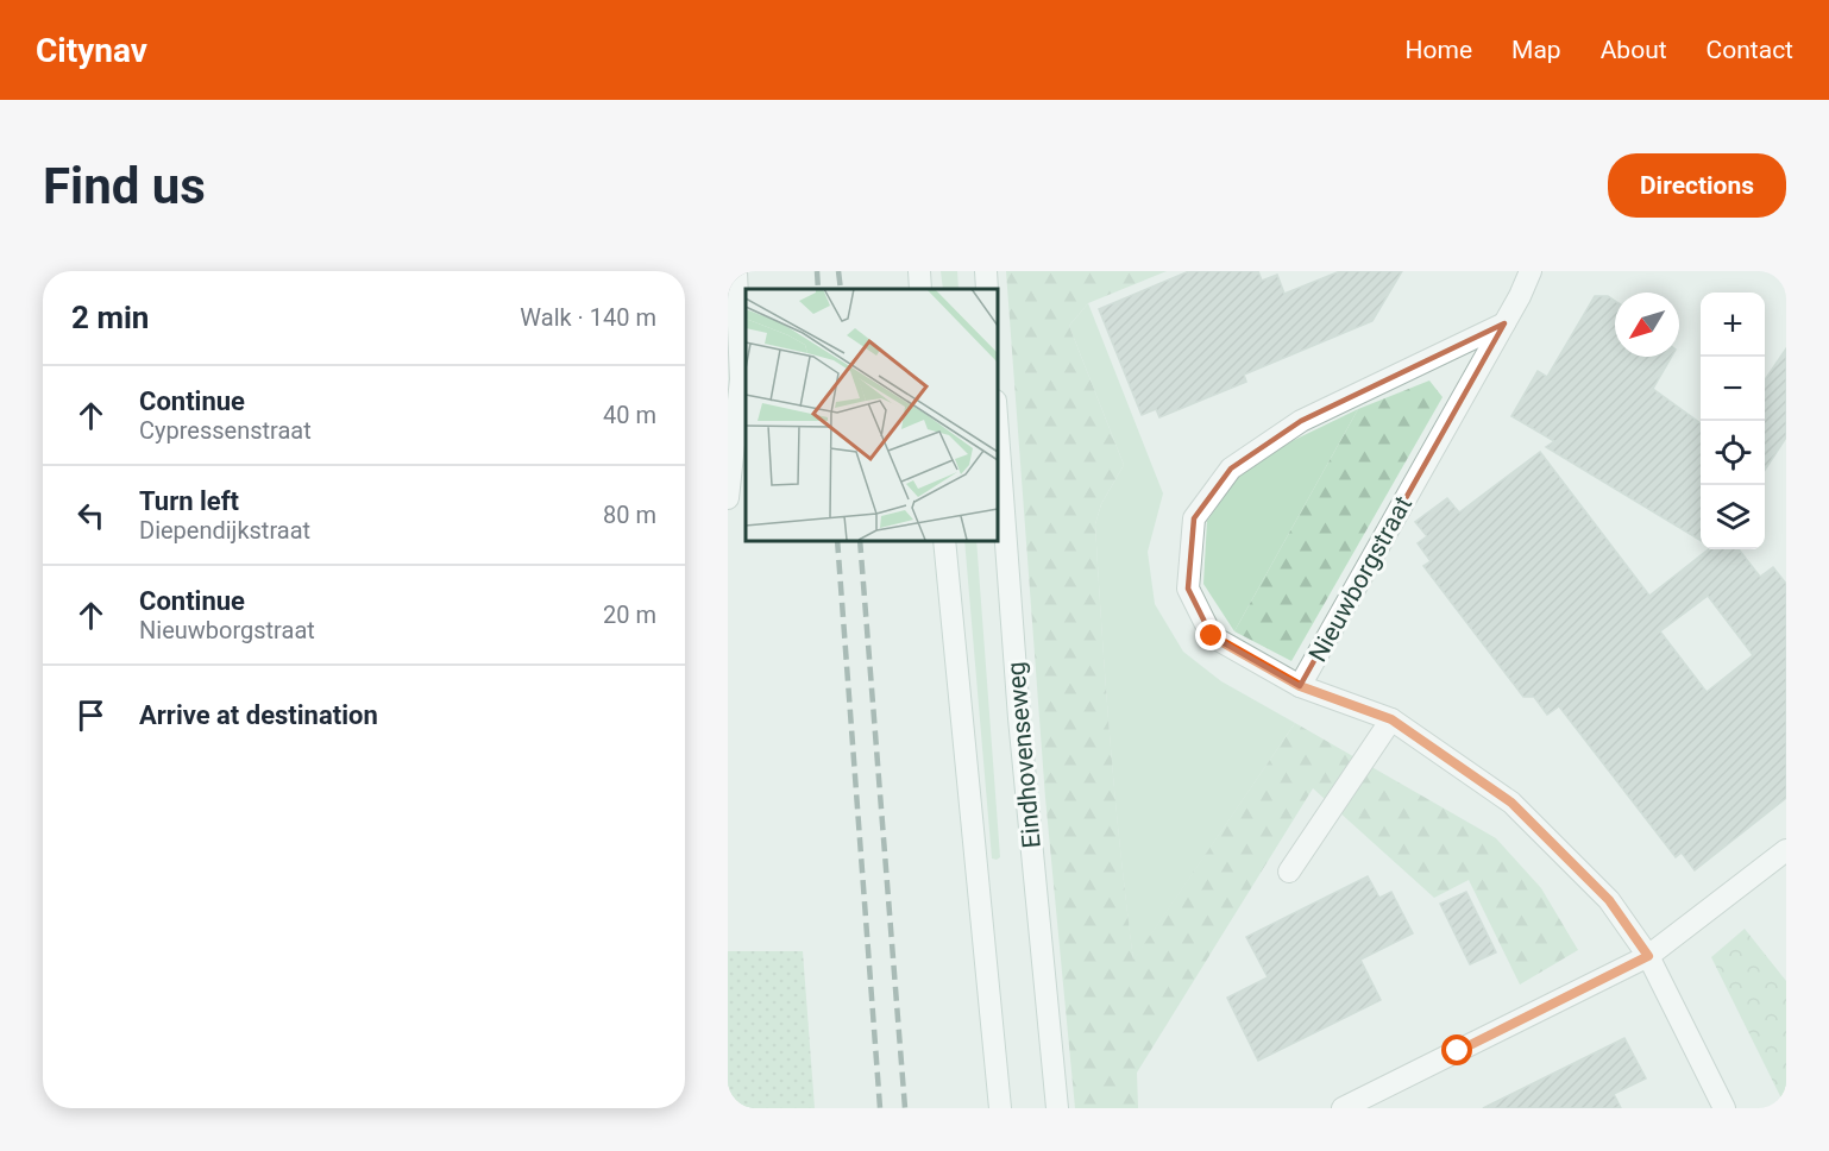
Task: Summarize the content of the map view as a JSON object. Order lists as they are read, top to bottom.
{
  "streets": {
    "street": ["Nieuwborgstraat", "Eindhovenseweg"]
  },
  "north": "bottom left",
  "page": {
    "header": "Citynav",
    "nav": [
      "Home",
      "Map",
      "About",
      "Contact"
    ],
    "buttons": "Directions",
    "title": "Find us",
    "heading": ["2 min", "Walk · 140 m"],
    "map_buttons": ["+", "−"],
    "list": [
      ["Continue", "Cypressenstraat", "40 m"],
      ["Turn left", "Diependijkstraat", "80 m"],
      ["Continue", "Nieuwborgstraat", "20 m"],
      "Arrive at destination"
    ]
  }
}
